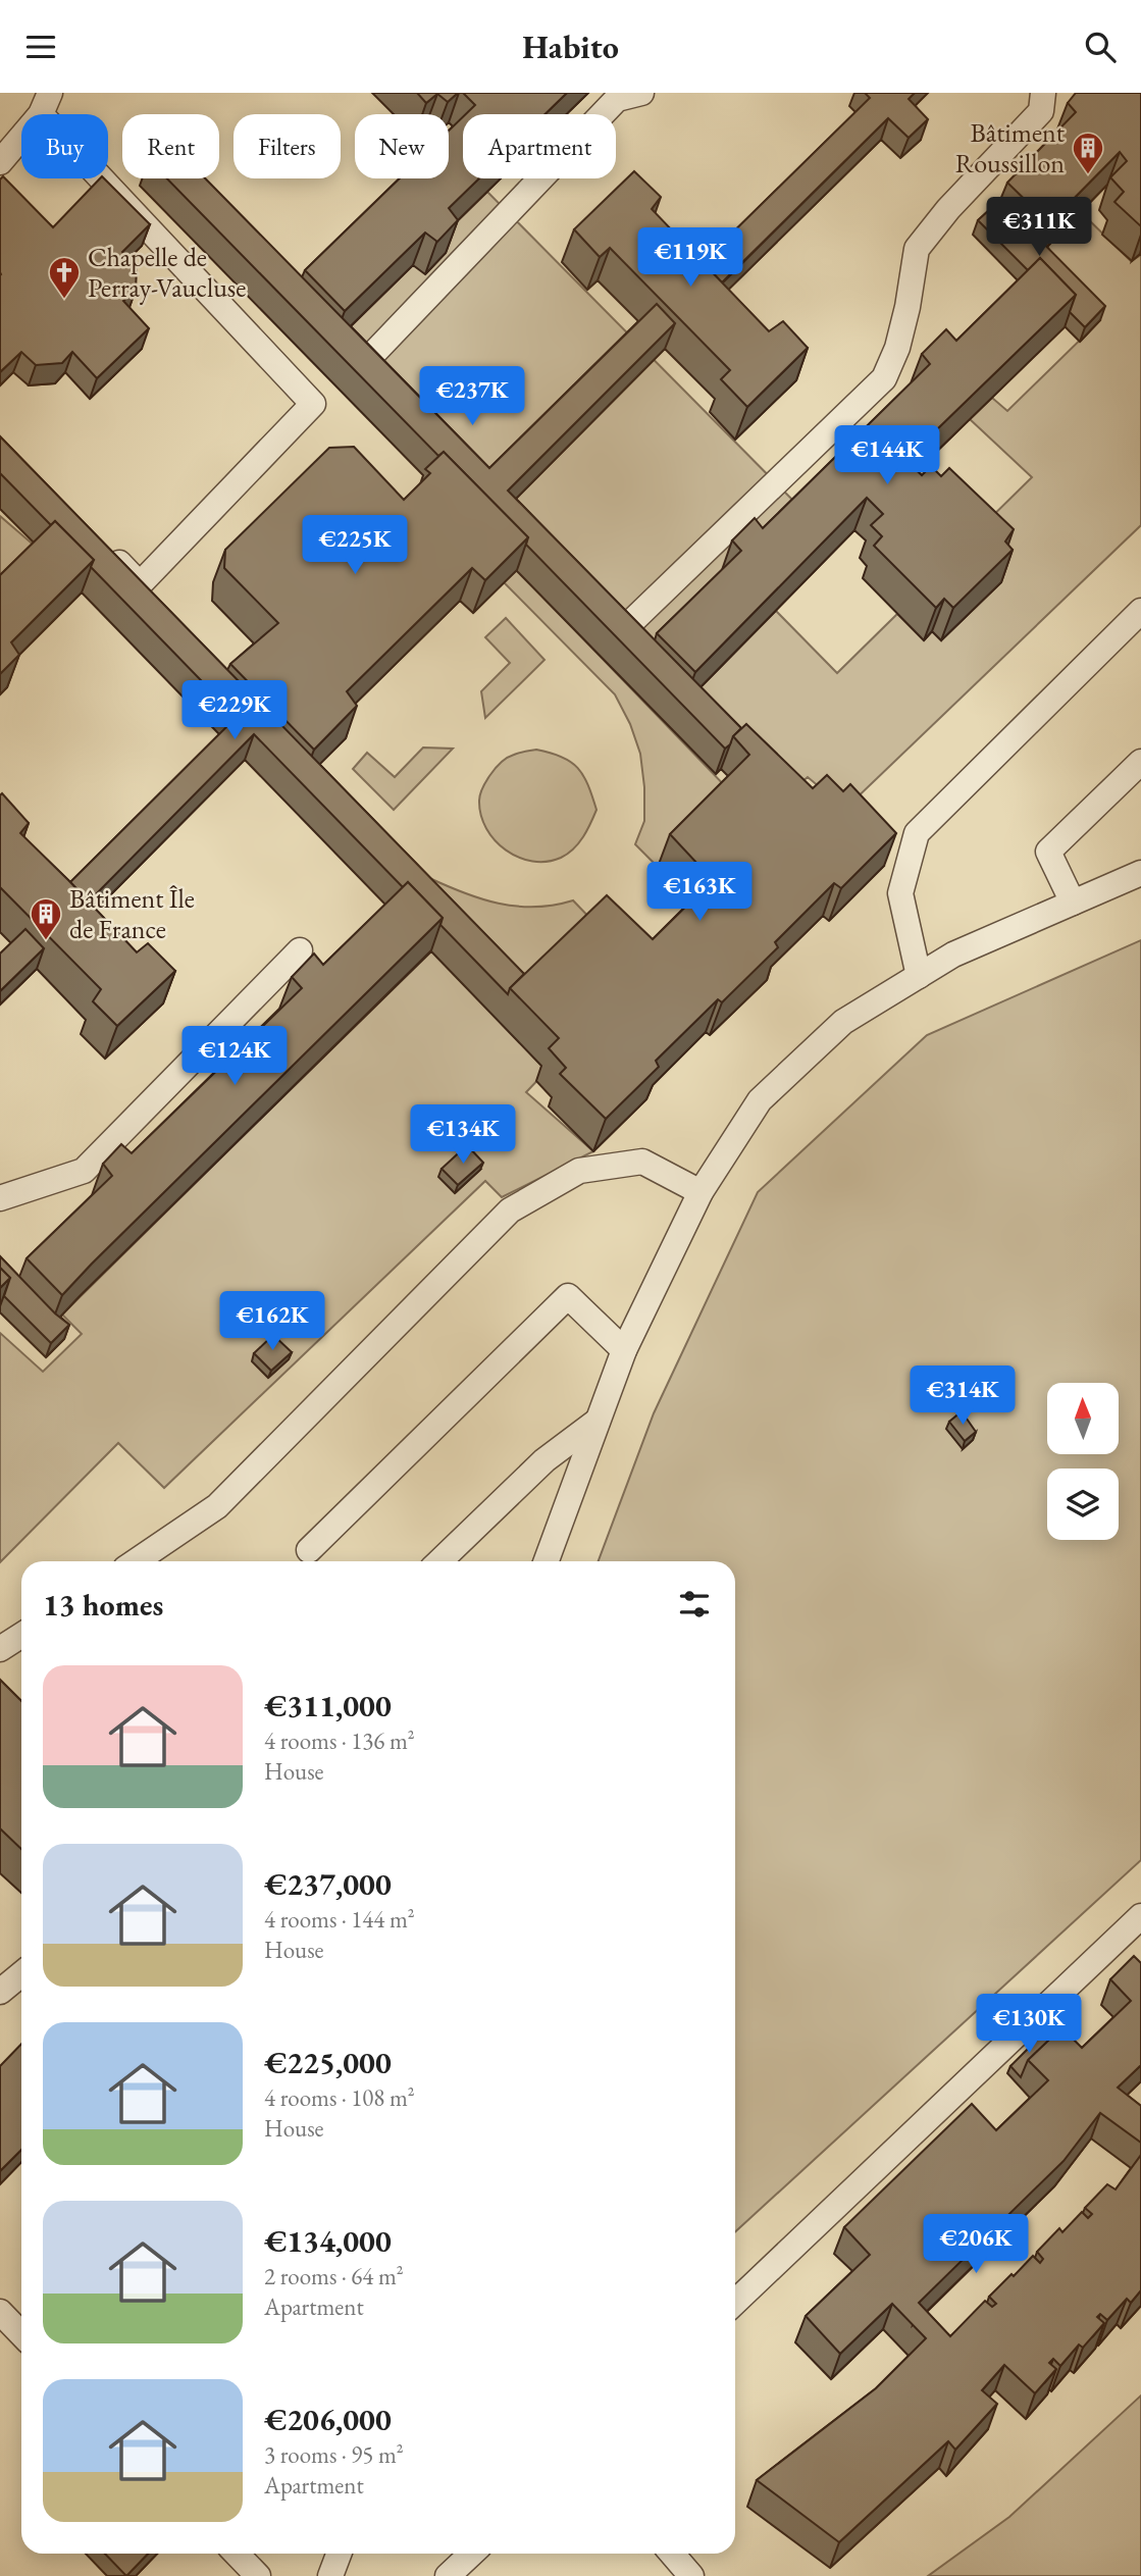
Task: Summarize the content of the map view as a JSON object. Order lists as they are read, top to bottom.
{
  "places": {
    "building": ["Bâtiment Roussillon", "Bâtiment Île de France"],
    "church": ["Chapelle de Perray-Vaucluse"]
  },
  "north": "top",
  "page": {
    "header": "Habito",
    "chip": [
      "Buy",
      "Rent",
      "Filters",
      "New",
      "Apartment"
    ],
    "price": [
      "€311K",
      "€119K",
      "€237K",
      "€144K",
      "€225K",
      "€229K",
      "€163K",
      "€124K",
      "€134K",
      "€162K",
      "€314K",
      "€130K",
      "€206K"
    ],
    "heading": "13 homes",
    "list": [
      {
        "name": "€311,000",
        "note": "4 rooms · 136 m² · House"
      },
      {
        "name": "€237,000",
        "note": "4 rooms · 144 m² · House"
      },
      {
        "name": "€225,000",
        "note": "4 rooms · 108 m² · House"
      },
      {
        "name": "€134,000",
        "note": "2 rooms · 64 m² · Apartment"
      },
      {
        "name": "€206,000",
        "note": "3 rooms · 95 m² · Apartment"
      }
    ]
  }
}
